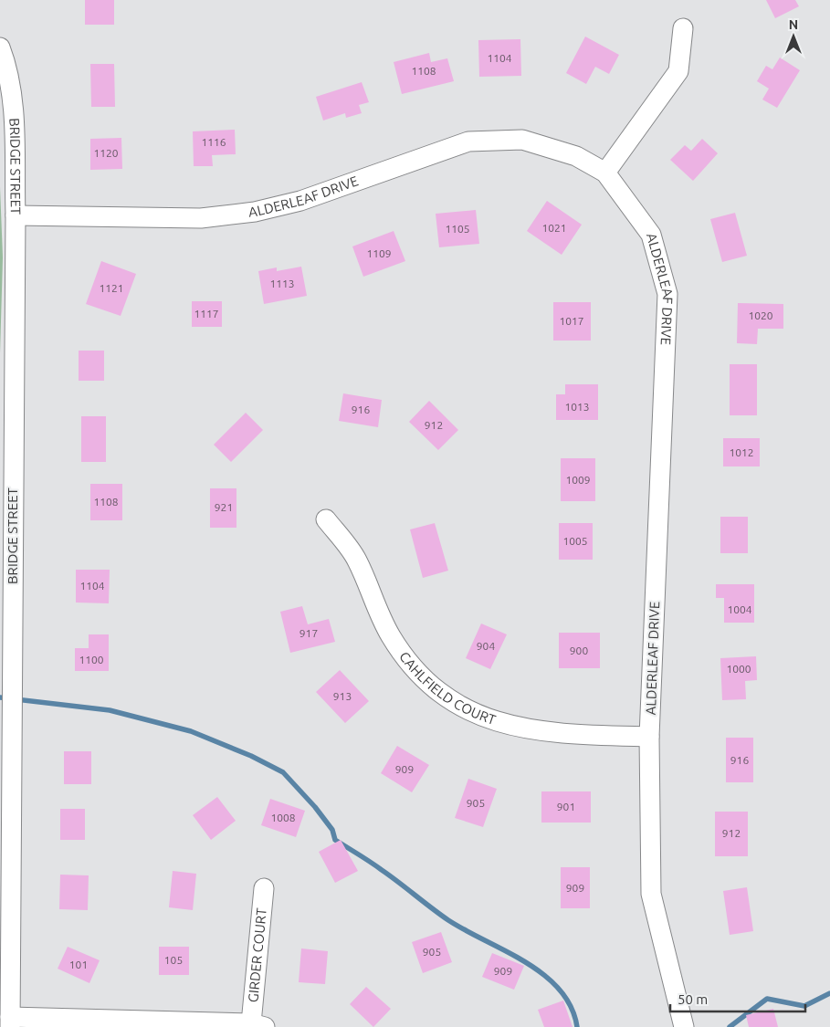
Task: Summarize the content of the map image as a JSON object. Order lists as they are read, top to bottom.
{
  "streets": {
    "street": [
      "BRIDGE STREET",
      "ALDERLEAF DRIVE",
      "CAHLFIELD COURT",
      "GIRDER COURT"
    ]
  },
  "crossings": [
    ["BRIDGE STREET", "ALDERLEAF DRIVE"],
    ["ALDERLEAF DRIVE", "CAHLFIELD COURT"]
  ],
  "house_numbers": [
    "1104",
    "1108",
    "1116",
    "1120",
    "1021",
    "1105",
    "1109",
    "1113",
    "1121",
    "1117",
    "1020",
    "1017",
    "1013",
    "916",
    "912",
    "1012",
    "1009",
    "1108",
    "921",
    "1005",
    "1104",
    "1004",
    "917",
    "904",
    "900",
    "1100",
    "1000",
    "913",
    "916",
    "909",
    "905",
    "901",
    "1008",
    "912",
    "909",
    "905",
    "105",
    "101",
    "909"
  ],
  "scale_bar": "50 m",
  "north": "top"
}
